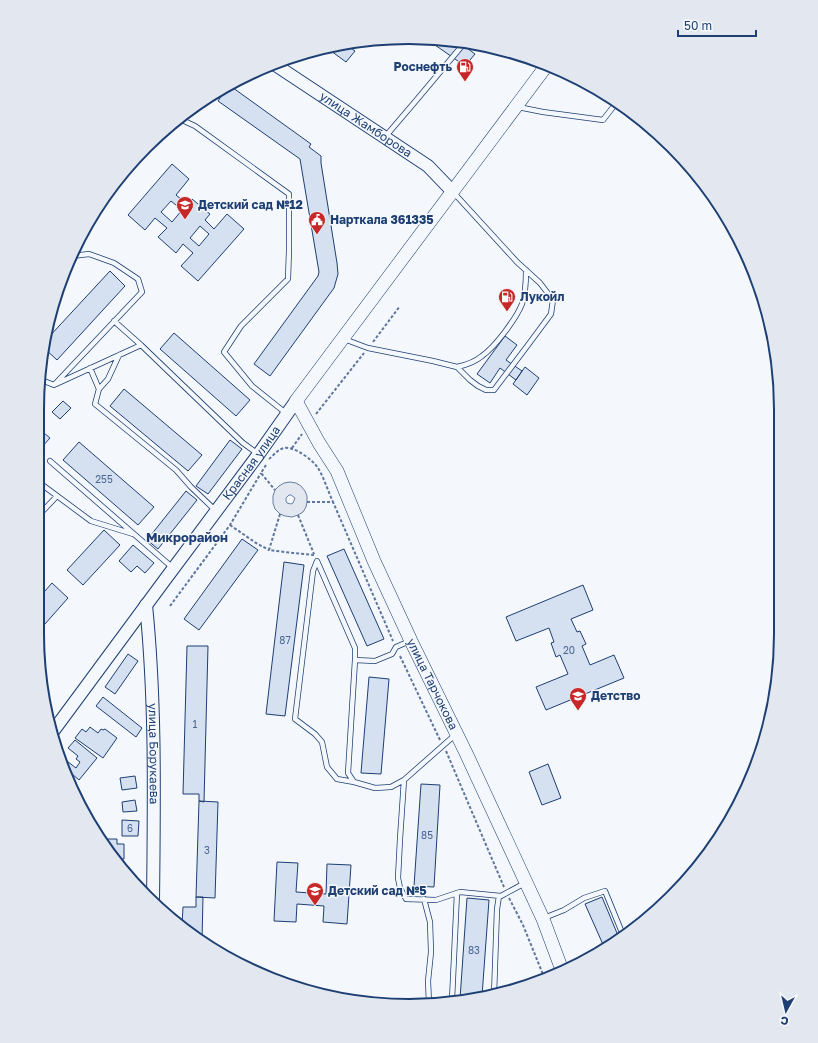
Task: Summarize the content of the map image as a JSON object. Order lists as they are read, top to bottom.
{
  "streets": {
    "main road": ["Красная улица", "улица Тарчокова"],
    "street": ["улица Жамборова", "улица Борукаева"]
  },
  "crossings": [
    ["улица Жамборова", "Красная улица"],
    ["Красная улица", "улица Тарчокова"],
    ["Красная улица", "улица Борукаева"]
  ],
  "districts": ["Микрорайон"],
  "places": {
    "fuel station": ["Роснефть", "Лукойл"],
    "school or university": ["Детский сад №12", "Детство", "Детский сад №5"],
    "public building": ["Нарткала 361335"]
  },
  "house_numbers": [
    "255",
    "87",
    "20",
    "1",
    "6",
    "85",
    "3",
    "83"
  ],
  "scale_bar": "50 m",
  "north": "bottom"
}
